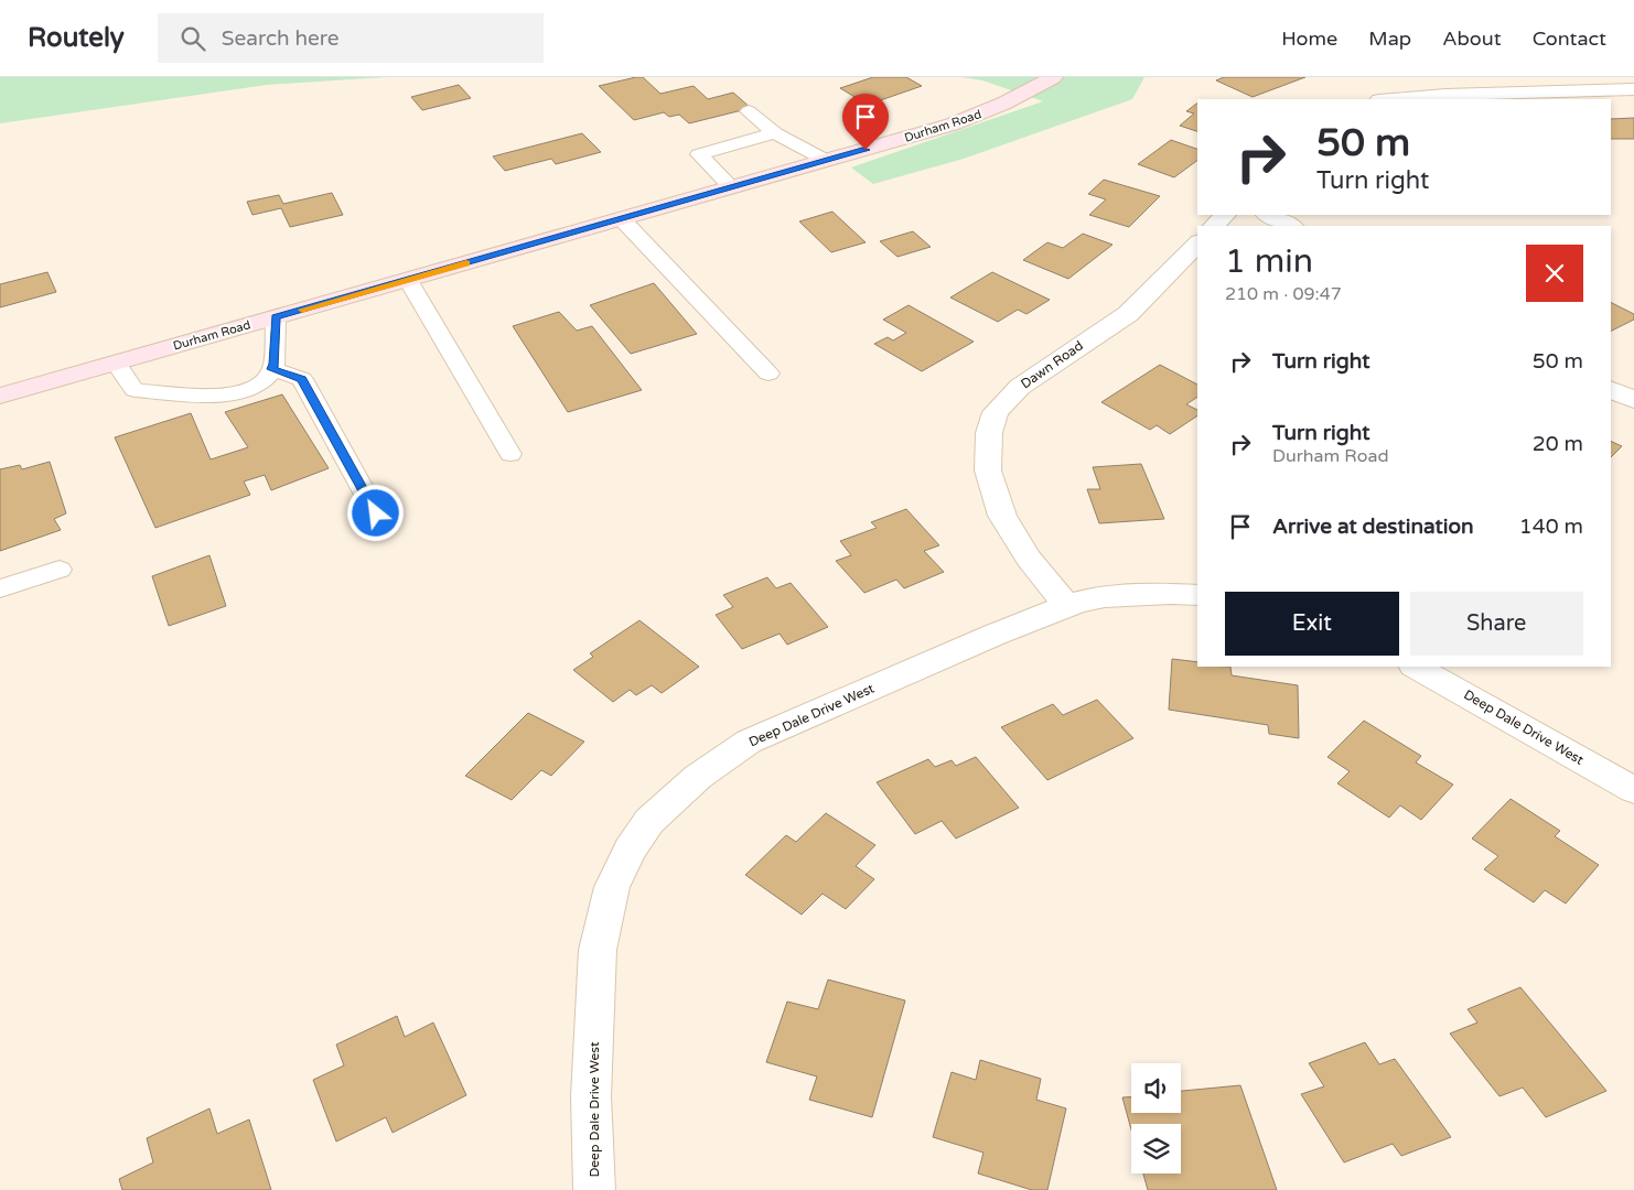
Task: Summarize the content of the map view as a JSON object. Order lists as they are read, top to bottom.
{
  "streets": {
    "main road": ["Durham Road"],
    "street": ["Dawn Road", "Deep Dale Drive West"]
  },
  "crossings": [
    ["Dawn Road", "Deep Dale Drive West"]
  ],
  "page": {
    "header": "Routely",
    "search": "Search here",
    "nav": [
      "Home",
      "Map",
      "About",
      "Contact"
    ],
    "turn": ["50 m", "Turn right"],
    "heading": ["1 min", "210 m · 09:47"],
    "list": [
      {
        "name": "Turn right",
        "value": "50 m"
      },
      {
        "name": "Turn right",
        "note": "Durham Road",
        "value": "20 m"
      },
      {
        "name": "Arrive at destination",
        "value": "140 m"
      }
    ],
    "buttons": ["Exit", "Share"]
  }
}
